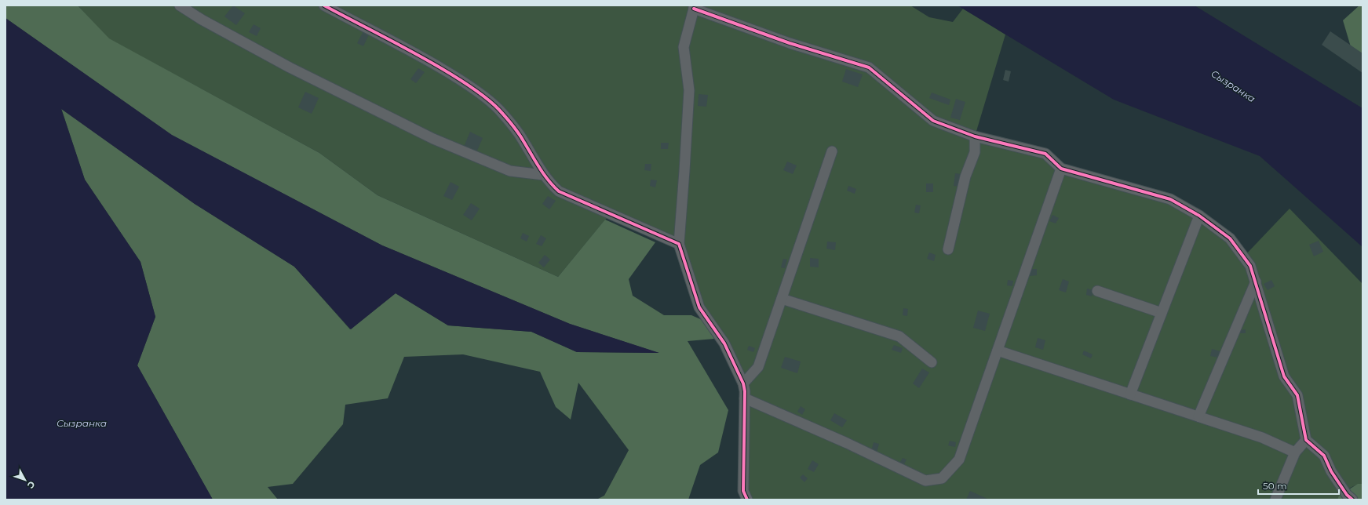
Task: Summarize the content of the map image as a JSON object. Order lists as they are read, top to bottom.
{
  "water": ["Сызранка"],
  "scale_bar": "50 m",
  "north": "bottom right"
}
